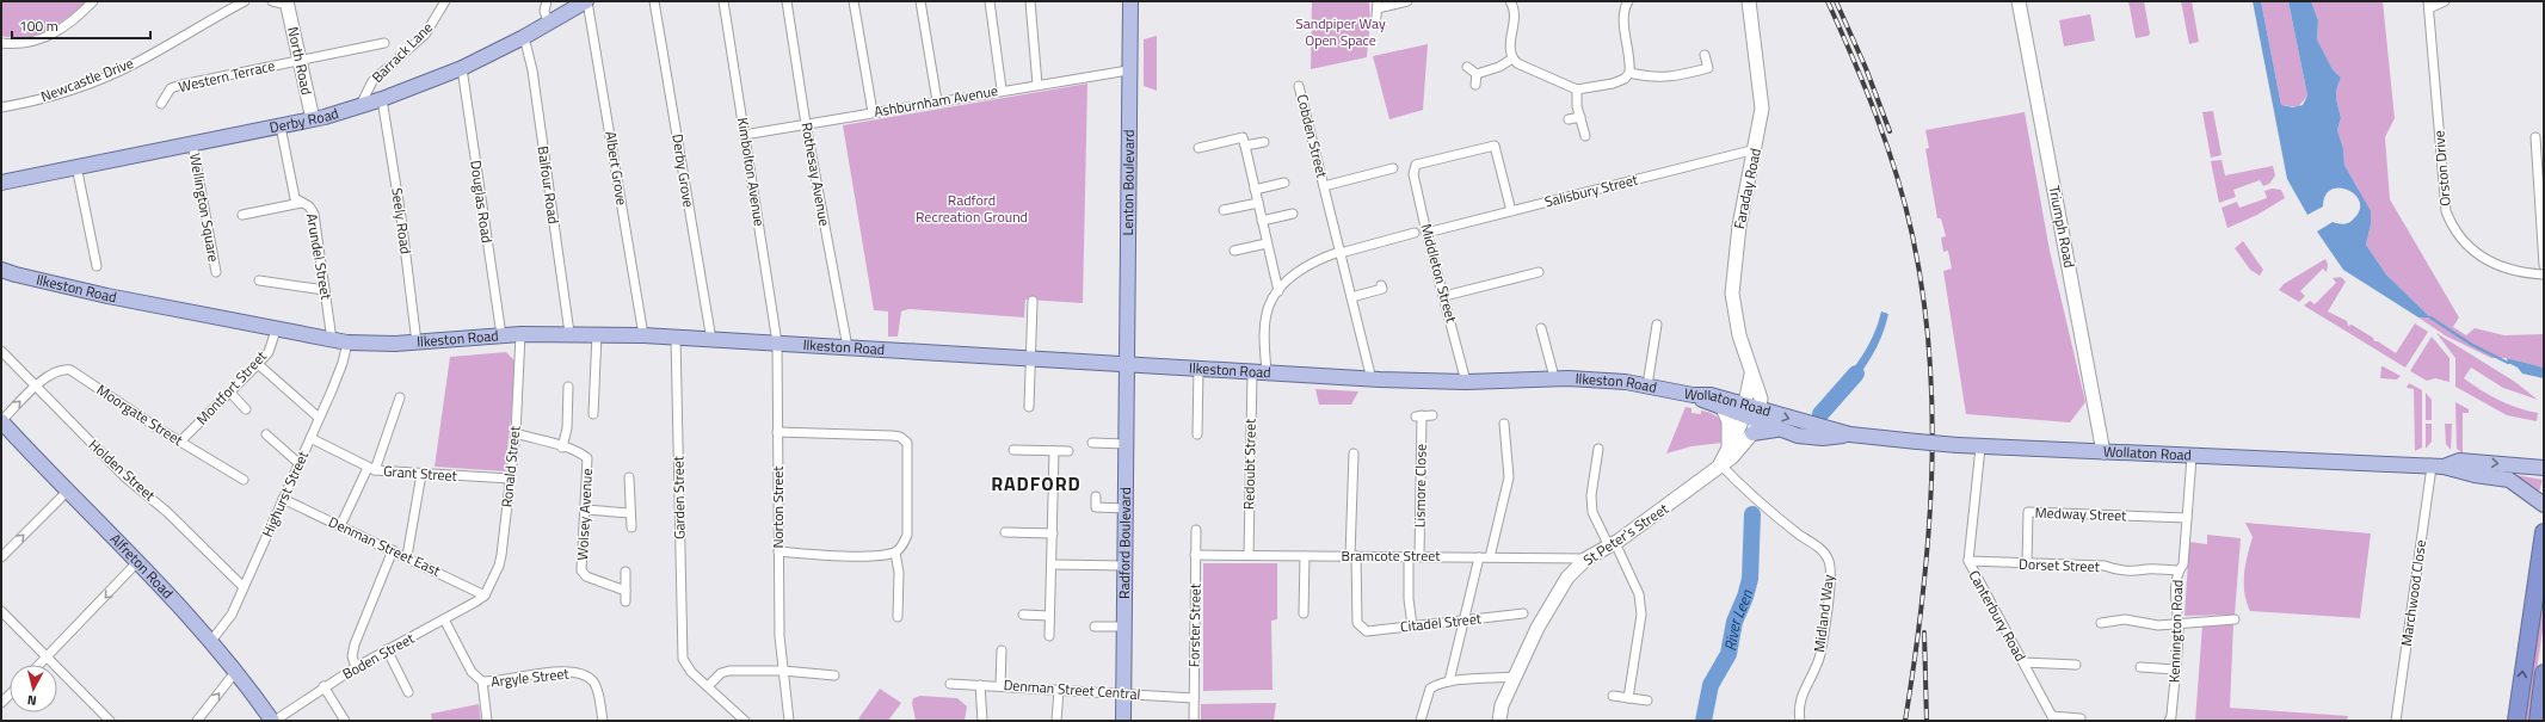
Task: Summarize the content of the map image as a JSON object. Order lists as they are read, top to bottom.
{
  "streets": {
    "main road": [
      "Derby Road",
      "Lenton Boulevard",
      "Ilkeston Road",
      "Wollaton Road",
      "Radford Boulevard",
      "Alfreton Road"
    ],
    "street": [
      "Barrack Lane",
      "North Road",
      "Western Terrace",
      "Newcastle Drive",
      "Ashburnham Avenue",
      "Cobden Street",
      "Albert Grove",
      "Orston Drive",
      "Derby Grove",
      "Kimbolton Avenue",
      "Rothesay Avenue",
      "Balfour Road",
      "Faraday Road",
      "Salisbury Street",
      "Douglas Road",
      "Wellington Square",
      "Seely Road",
      "Triumph Road",
      "Arundel Street",
      "Middleton Street",
      "Montfort Street",
      "Moorgate Street",
      "Redoubt Street",
      "Ronald Street",
      "Holden Street",
      "Grant Street",
      "Lismore Close",
      "Highurst Street",
      "Garden Street",
      "Norton Street",
      "Wolsey Avenue",
      "Medway Street",
      "St Peter's Street",
      "Denman Street East",
      "Bramcote Street",
      "Dorset Street",
      "Marchwood Close",
      "Midland Way",
      "Canterbury Road",
      "Citadel Street",
      "Forster Street",
      "Kennington Road",
      "Boden Street",
      "Argyle Street",
      "Denman Street Central"
    ]
  },
  "crossings": [
    ["Barrack Lane", "Derby Road"],
    ["North Road", "Western Terrace"],
    ["North Road", "Derby Road"],
    ["Ashburnham Avenue", "Kimbolton Avenue"],
    ["Ashburnham Avenue", "Rothesay Avenue"],
    ["Ashburnham Avenue", "Lenton Boulevard"],
    ["Derby Road", "Albert Grove"],
    ["Derby Road", "Balfour Road"],
    ["Derby Road", "Douglas Road"],
    ["Derby Road", "Wellington Square"],
    ["Derby Road", "Seely Road"],
    ["Derby Road", "Arundel Street"],
    ["Cobden Street", "Ilkeston Road"],
    ["Cobden Street", "Redoubt Street"],
    ["Albert Grove", "Ilkeston Road"],
    ["Derby Grove", "Ilkeston Road"],
    ["Kimbolton Avenue", "Ilkeston Road"],
    ["Kimbolton Avenue", "Norton Street"],
    ["Rothesay Avenue", "Ilkeston Road"],
    ["Lenton Boulevard", "Ilkeston Road"],
    ["Lenton Boulevard", "Radford Boulevard"],
    ["Balfour Road", "Ilkeston Road"],
    ["Faraday Road", "Salisbury Street"],
    ["Faraday Road", "Wollaton Road"],
    ["Faraday Road", "St Peter's Street"],
    ["Salisbury Street", "Middleton Street"],
    ["Douglas Road", "Ilkeston Road"],
    ["Seely Road", "Ilkeston Road"],
    ["Triumph Road", "Wollaton Road"],
    ["Arundel Street", "Ilkeston Road"],
    ["Middleton Street", "Ilkeston Road"],
    ["Ilkeston Road", "Montfort Street"],
    ["Ilkeston Road", "Wollaton Road"],
    ["Ilkeston Road", "Redoubt Street"],
    ["Ilkeston Road", "Ronald Street"],
    ["Ilkeston Road", "Highurst Street"],
    ["Ilkeston Road", "Garden Street"],
    ["Ilkeston Road", "Norton Street"],
    ["Ilkeston Road", "Radford Boulevard"],
    ["Montfort Street", "Moorgate Street"],
    ["Wollaton Road", "St Peter's Street"],
    ["Wollaton Road", "Marchwood Close"],
    ["Wollaton Road", "Canterbury Road"],
    ["Wollaton Road", "Kennington Road"],
    ["Moorgate Street", "Holden Street"],
    ["Moorgate Street", "Alfreton Road"],
    ["Redoubt Street", "Bramcote Street"],
    ["Ronald Street", "Grant Street"],
    ["Ronald Street", "Wolsey Avenue"],
    ["Ronald Street", "Denman Street East"],
    ["Ronald Street", "Boden Street"],
    ["Holden Street", "Highurst Street"],
    ["Grant Street", "Highurst Street"],
    ["Lismore Close", "Bramcote Street"],
    ["Highurst Street", "Denman Street East"],
    ["Highurst Street", "Alfreton Road"],
    ["Medway Street", "Dorset Street"],
    ["Medway Street", "Kennington Road"],
    ["St Peter's Street", "Bramcote Street"],
    ["St Peter's Street", "Midland Way"],
    ["Radford Boulevard", "Denman Street Central"],
    ["Denman Street East", "Boden Street"],
    ["Bramcote Street", "Citadel Street"],
    ["Bramcote Street", "Forster Street"],
    ["Alfreton Road", "Boden Street"],
    ["Dorset Street", "Canterbury Road"],
    ["Dorset Street", "Kennington Road"],
    ["Forster Street", "Denman Street Central"],
    ["Boden Street", "Argyle Street"]
  ],
  "districts": ["RADFORD"],
  "water": ["River Leen"],
  "parks": ["Sandpiper Way Open Space", "Radford Recreation Ground"],
  "scale_bar": "100 m",
  "north": "bottom"
}
